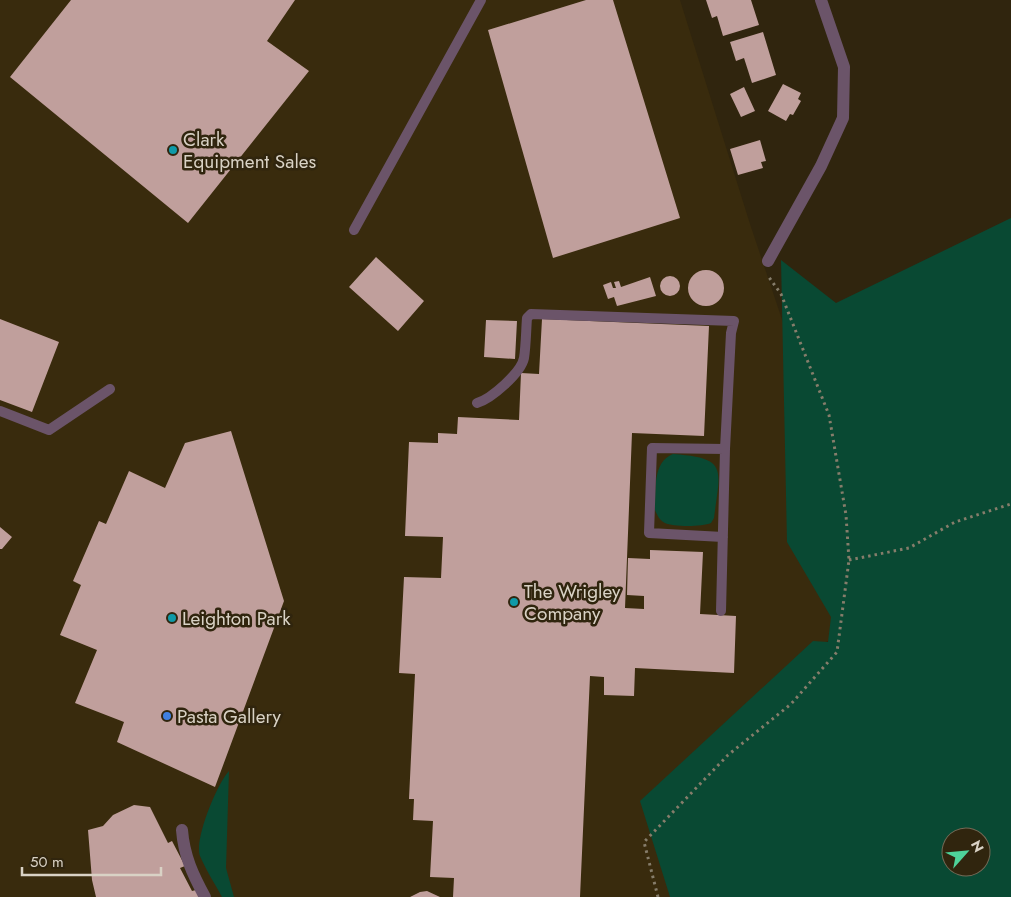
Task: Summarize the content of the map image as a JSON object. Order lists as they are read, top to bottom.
{
  "places": [
    "Clark Equipment Sales",
    "The Wrigley Company",
    "Leighton Park",
    "Pasta Gallery"
  ],
  "scale_bar": "50 m",
  "north": "top right"
}
